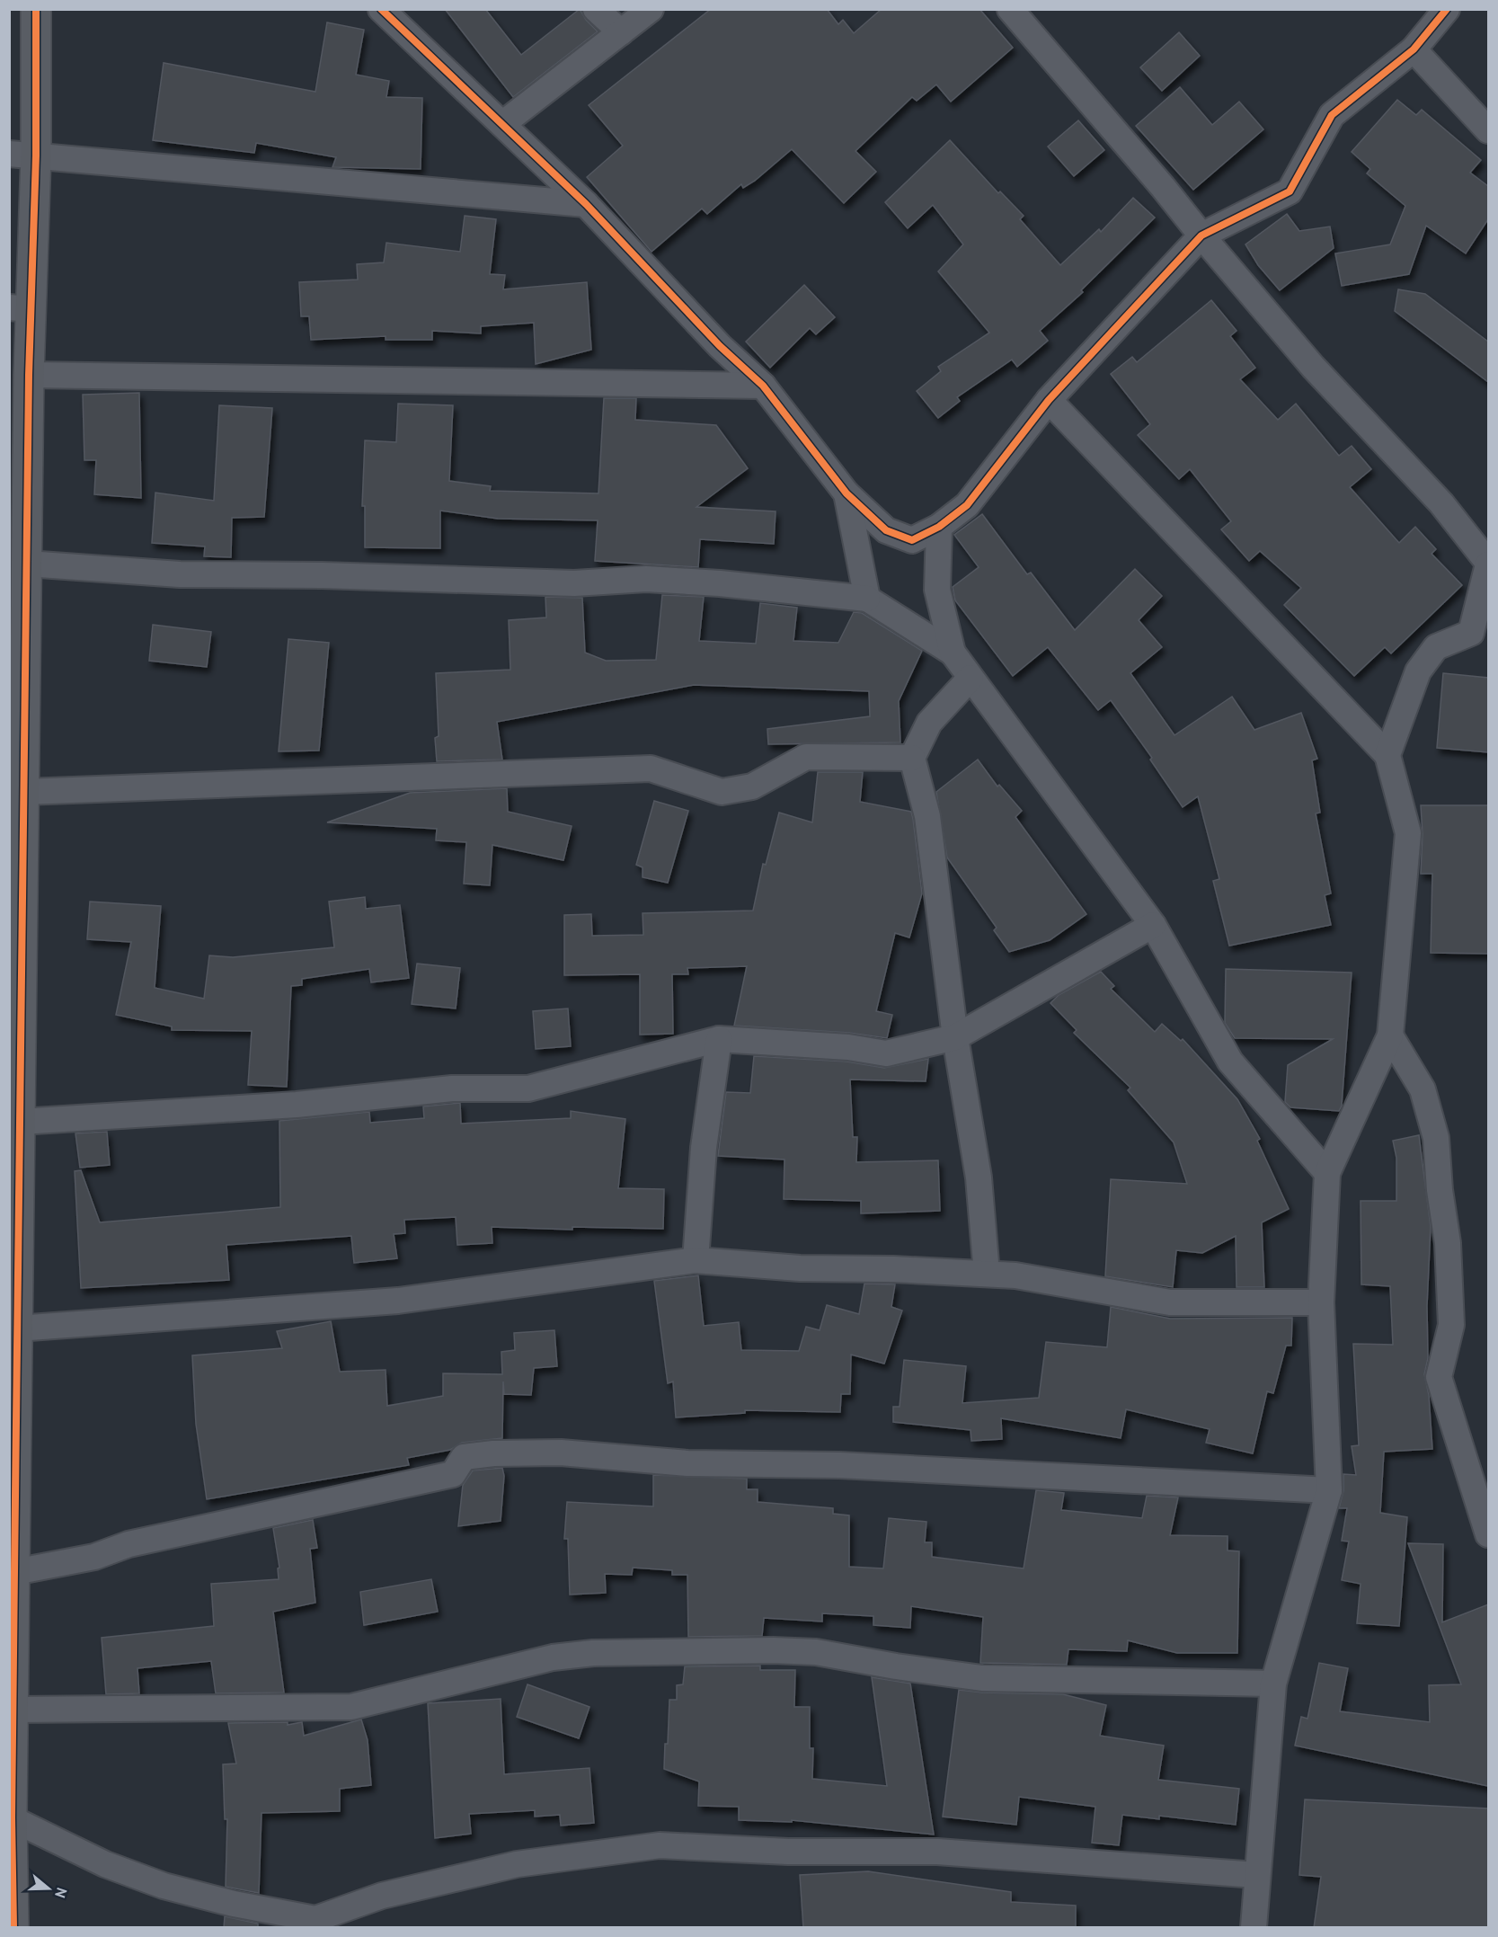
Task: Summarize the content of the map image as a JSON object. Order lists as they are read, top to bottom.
{
  "north": "right"
}
